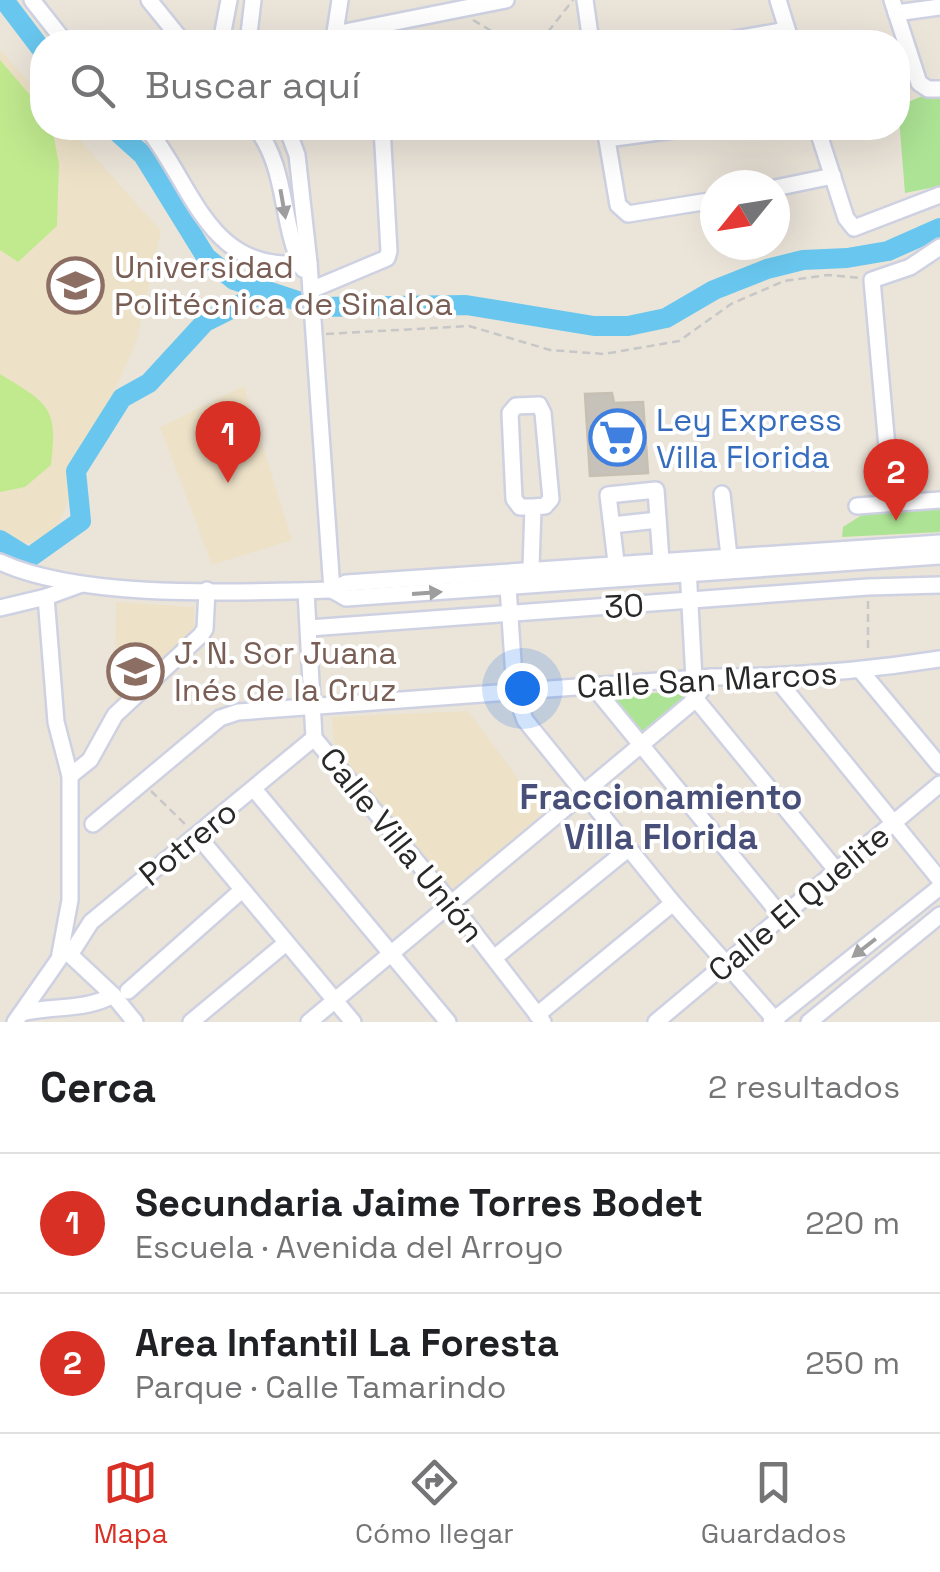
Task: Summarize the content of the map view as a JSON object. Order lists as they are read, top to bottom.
{
  "streets": {
    "street": [
      "30",
      "Calle San Marcos",
      "Potrero",
      "Calle Villa Unión",
      "Calle El Quelite"
    ]
  },
  "crossings": [
    ["30", "Calle Villa Unión"],
    ["Calle San Marcos", "Calle Villa Unión"],
    ["Potrero", "Calle Villa Unión"]
  ],
  "districts": ["Fraccionamiento Villa Florida"],
  "places": {
    "school or university": ["Universidad Politécnica de Sinaloa", "J. N. Sor Juana Inés de la Cruz"],
    "supermarket": ["Ley Express Villa Florida"]
  },
  "north": "bottom left",
  "page": {
    "search": "Buscar aquí",
    "pins": ["1", "2"],
    "heading": ["Cerca", "2 resultados"],
    "list": [
      {
        "mark": "1",
        "name": "Secundaria Jaime Torres Bodet",
        "note": "Escuela · Avenida del Arroyo",
        "value": "220 m"
      },
      {
        "mark": "2",
        "name": "Area Infantil La Foresta",
        "note": "Parque · Calle Tamarindo",
        "value": "250 m"
      }
    ],
    "nav": ["Mapa", "Cómo llegar", "Guardados"]
  }
}
